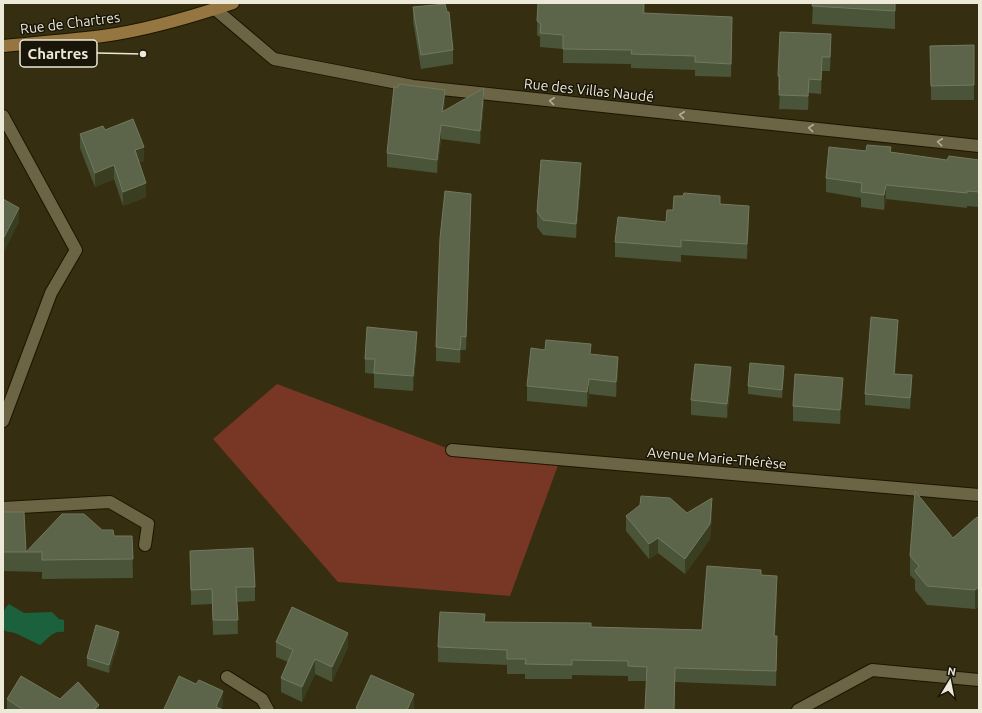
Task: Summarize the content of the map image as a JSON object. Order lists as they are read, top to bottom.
{
  "streets": {
    "main road": ["Rue de Chartres"],
    "street": ["Rue des Villas Naudé", "Avenue Marie-Thérèse"]
  },
  "crossings": [
    ["Rue de Chartres", "Rue des Villas Naudé"]
  ],
  "one_way": ["Rue des Villas Naudé"],
  "places": ["Chartres"],
  "north": "top"
}
